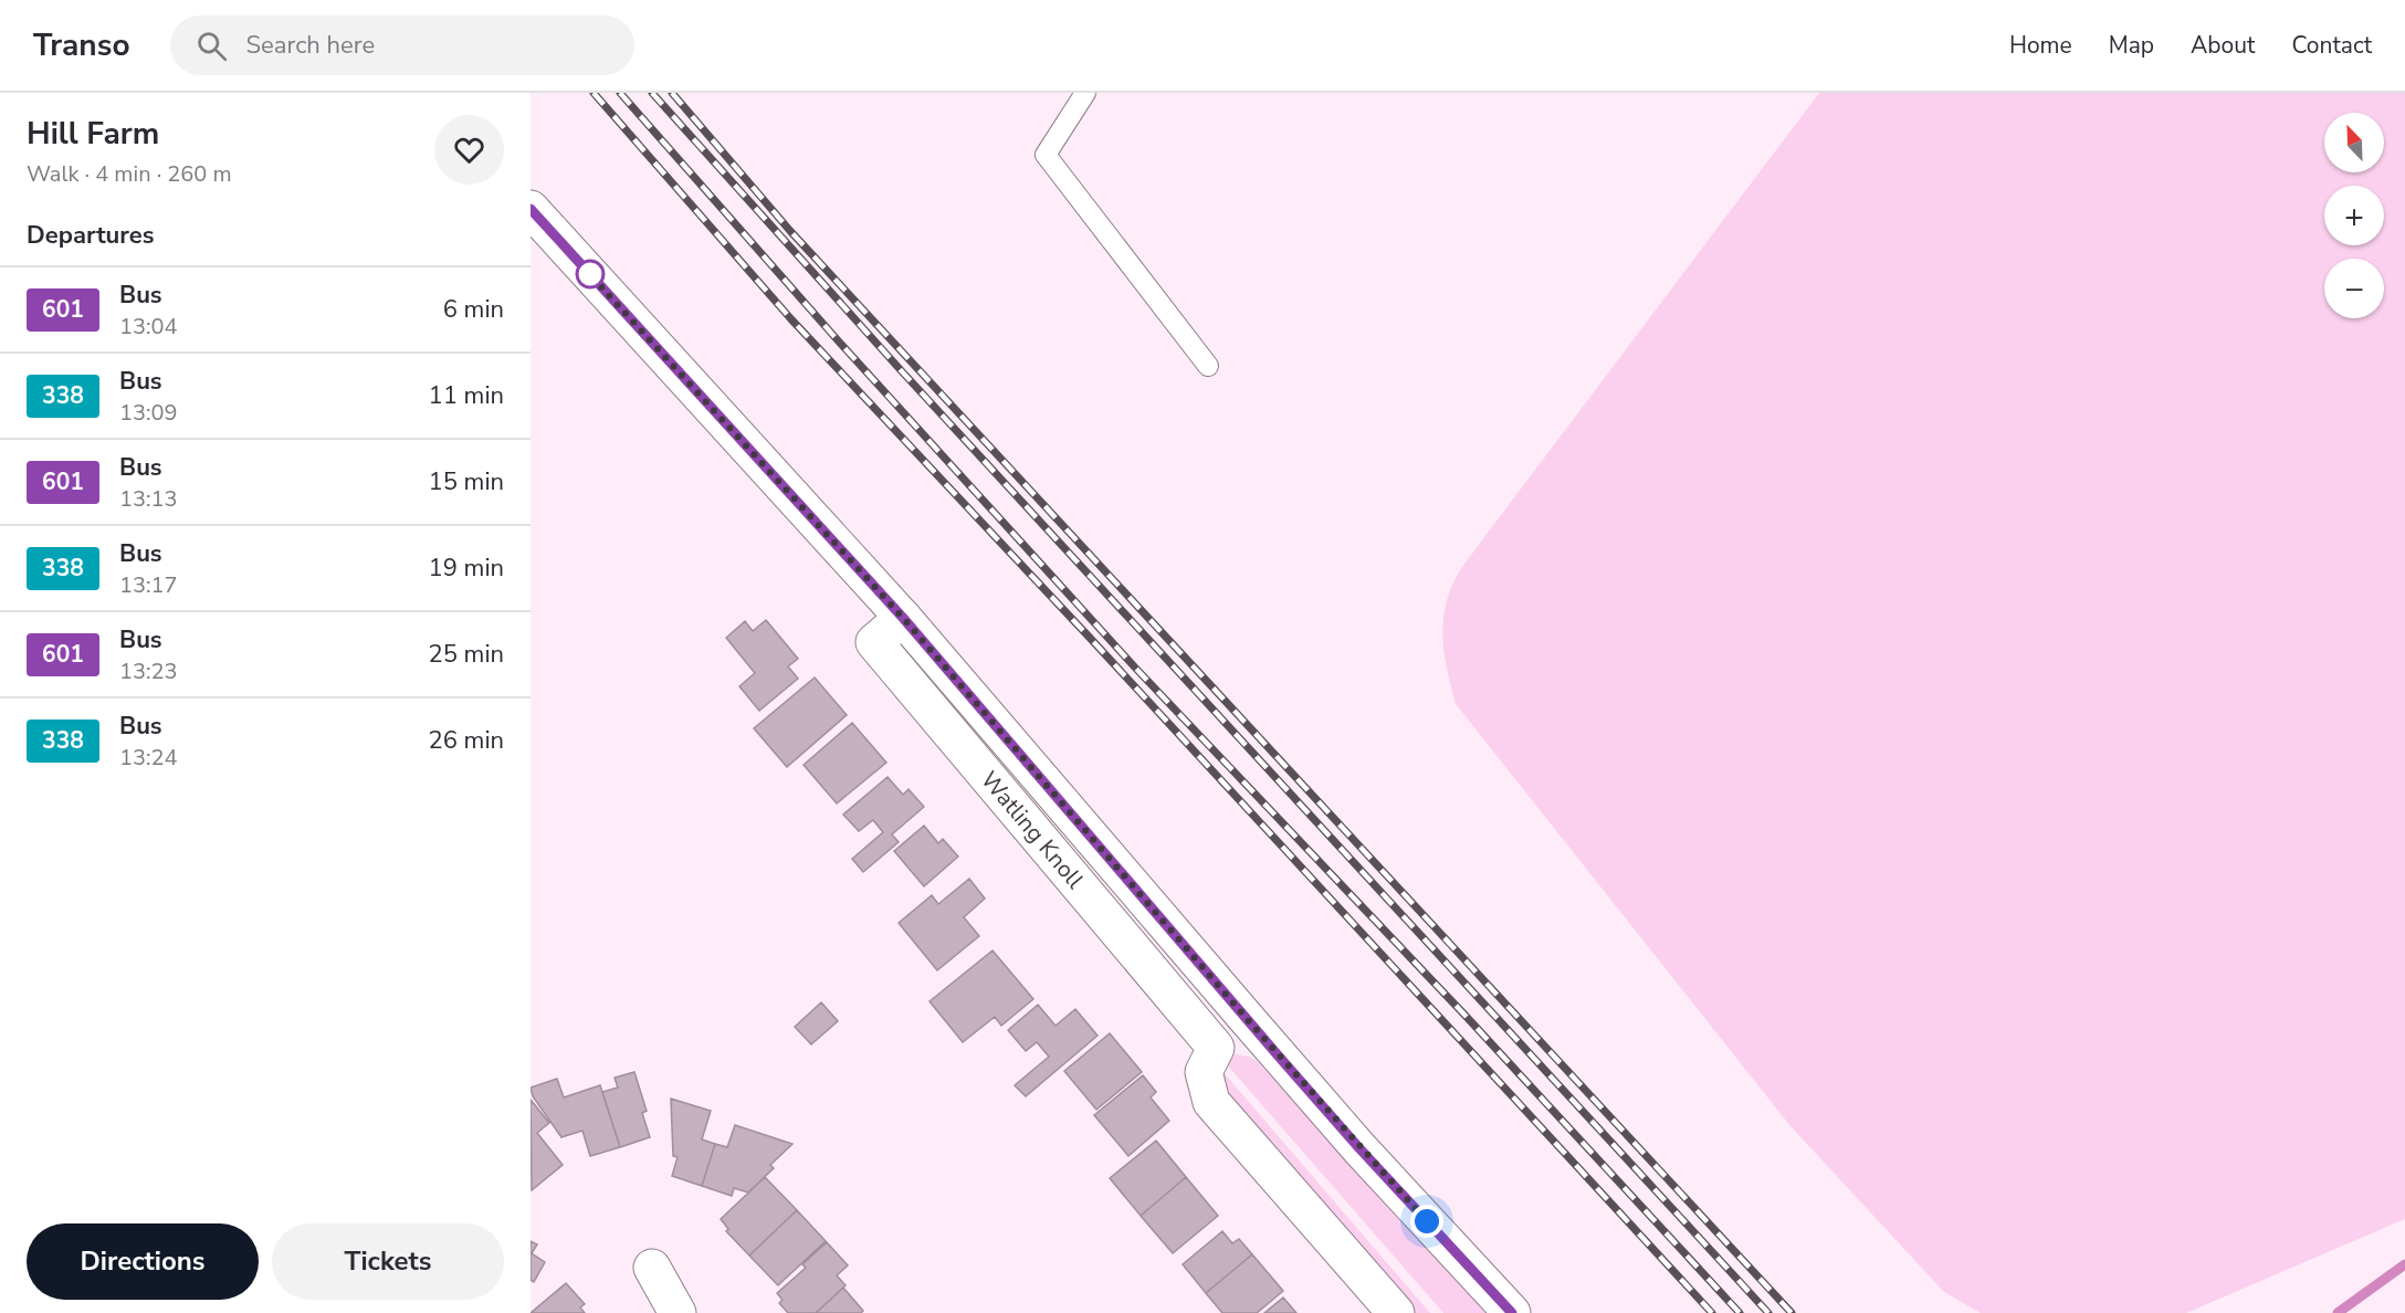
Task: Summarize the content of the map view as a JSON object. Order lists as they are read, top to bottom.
{
  "streets": {
    "main road": ["Watling Knoll"]
  },
  "lines": ["bus line 601"],
  "north": "top left",
  "page": {
    "header": "Transo",
    "search": "Search here",
    "nav": [
      "Home",
      "Map",
      "About",
      "Contact"
    ],
    "heading": [
      ["Hill Farm", "Walk · 4 min · 260 m"],
      "Departures"
    ],
    "map_buttons": ["+", "−"],
    "list": [
      {
        "mark": "601",
        "name": "Bus",
        "note": "13:04",
        "value": "6 min"
      },
      {
        "mark": "338",
        "name": "Bus",
        "note": "13:09",
        "value": "11 min"
      },
      {
        "mark": "601",
        "name": "Bus",
        "note": "13:13",
        "value": "15 min"
      },
      {
        "mark": "338",
        "name": "Bus",
        "note": "13:17",
        "value": "19 min"
      },
      {
        "mark": "601",
        "name": "Bus",
        "note": "13:23",
        "value": "25 min"
      },
      {
        "mark": "338",
        "name": "Bus",
        "note": "13:24",
        "value": "26 min"
      }
    ],
    "buttons": ["Directions", "Tickets"]
  }
}
